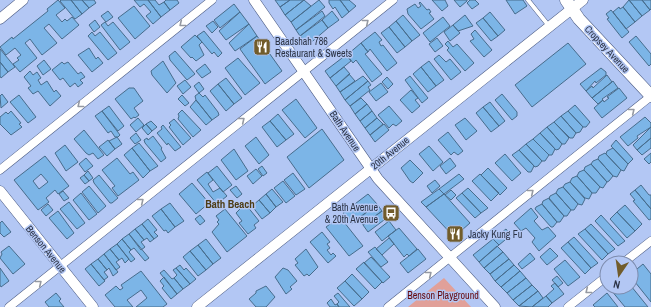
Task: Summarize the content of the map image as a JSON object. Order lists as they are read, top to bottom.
{
  "streets": {
    "main road": ["Cropsey Avenue"],
    "street": ["Bath Avenue", "20th Avenue", "Benson Avenue"]
  },
  "crossings": [
    ["Cropsey Avenue", "20th Avenue"],
    ["Bath Avenue", "20th Avenue"]
  ],
  "districts": ["Bath Beach"],
  "parks": ["Benson Playground"],
  "places": {
    "restaurant": ["Baadshah 786 Restaurant & Sweets", "Jacky Kung Fu"],
    "bus stop": ["Bath Avenue & 20th Avenue"]
  },
  "north": "bottom"
}
